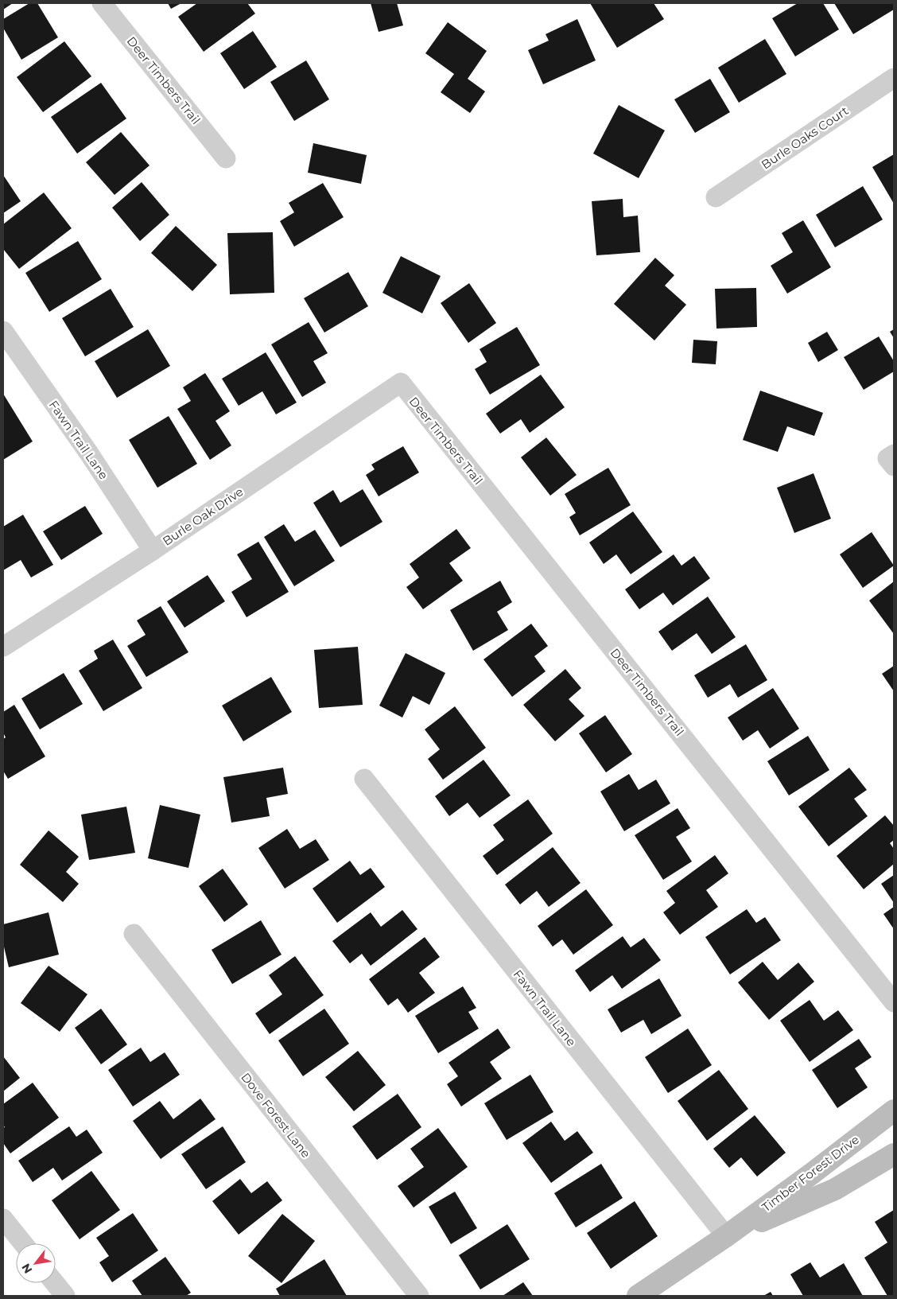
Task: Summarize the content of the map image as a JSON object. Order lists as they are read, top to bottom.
{
  "streets": {
    "street": [
      "Deer Timbers Trail",
      "Burle Oaks Court",
      "Fawn Trail Lane",
      "Burle Oak Drive",
      "Dove Forest Lane",
      "Timber Forest Drive"
    ]
  },
  "crossings": [
    ["Deer Timbers Trail", "Burle Oak Drive"],
    ["Fawn Trail Lane", "Burle Oak Drive"],
    ["Fawn Trail Lane", "Timber Forest Drive"]
  ],
  "north": "bottom left"
}
